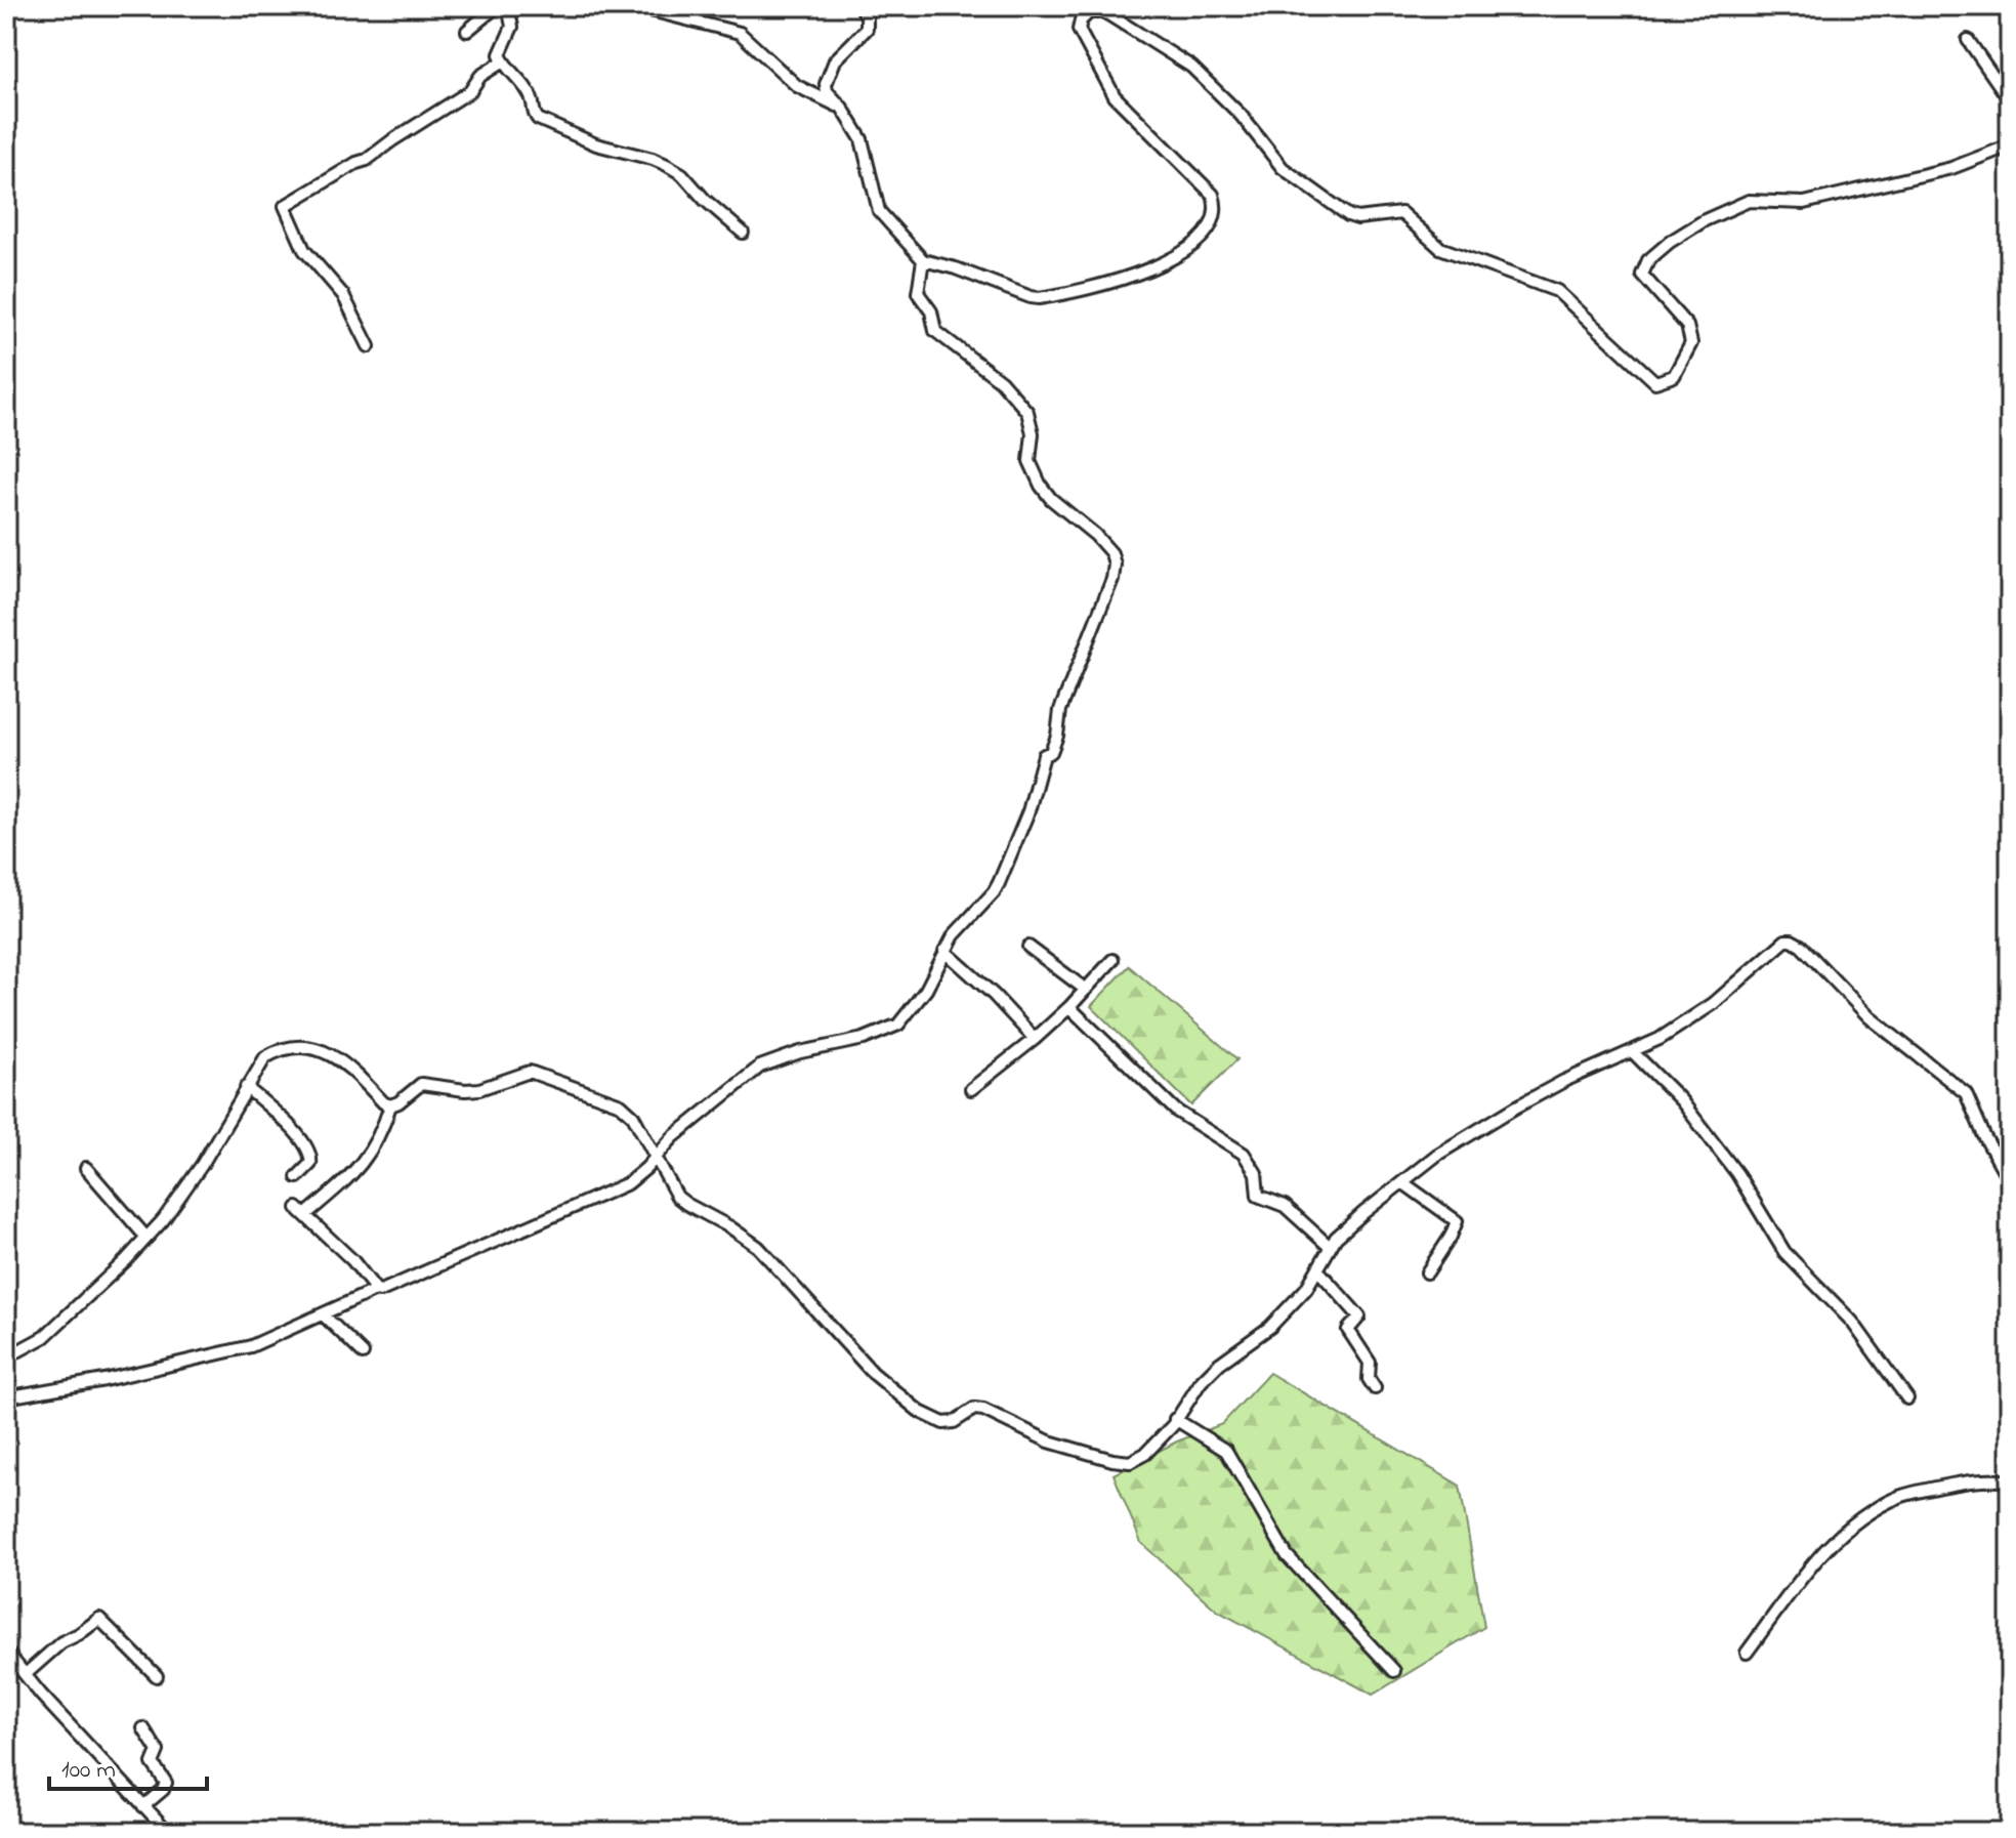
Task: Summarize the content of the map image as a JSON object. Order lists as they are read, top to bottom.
{
  "scale_bar": "100 m"
}
